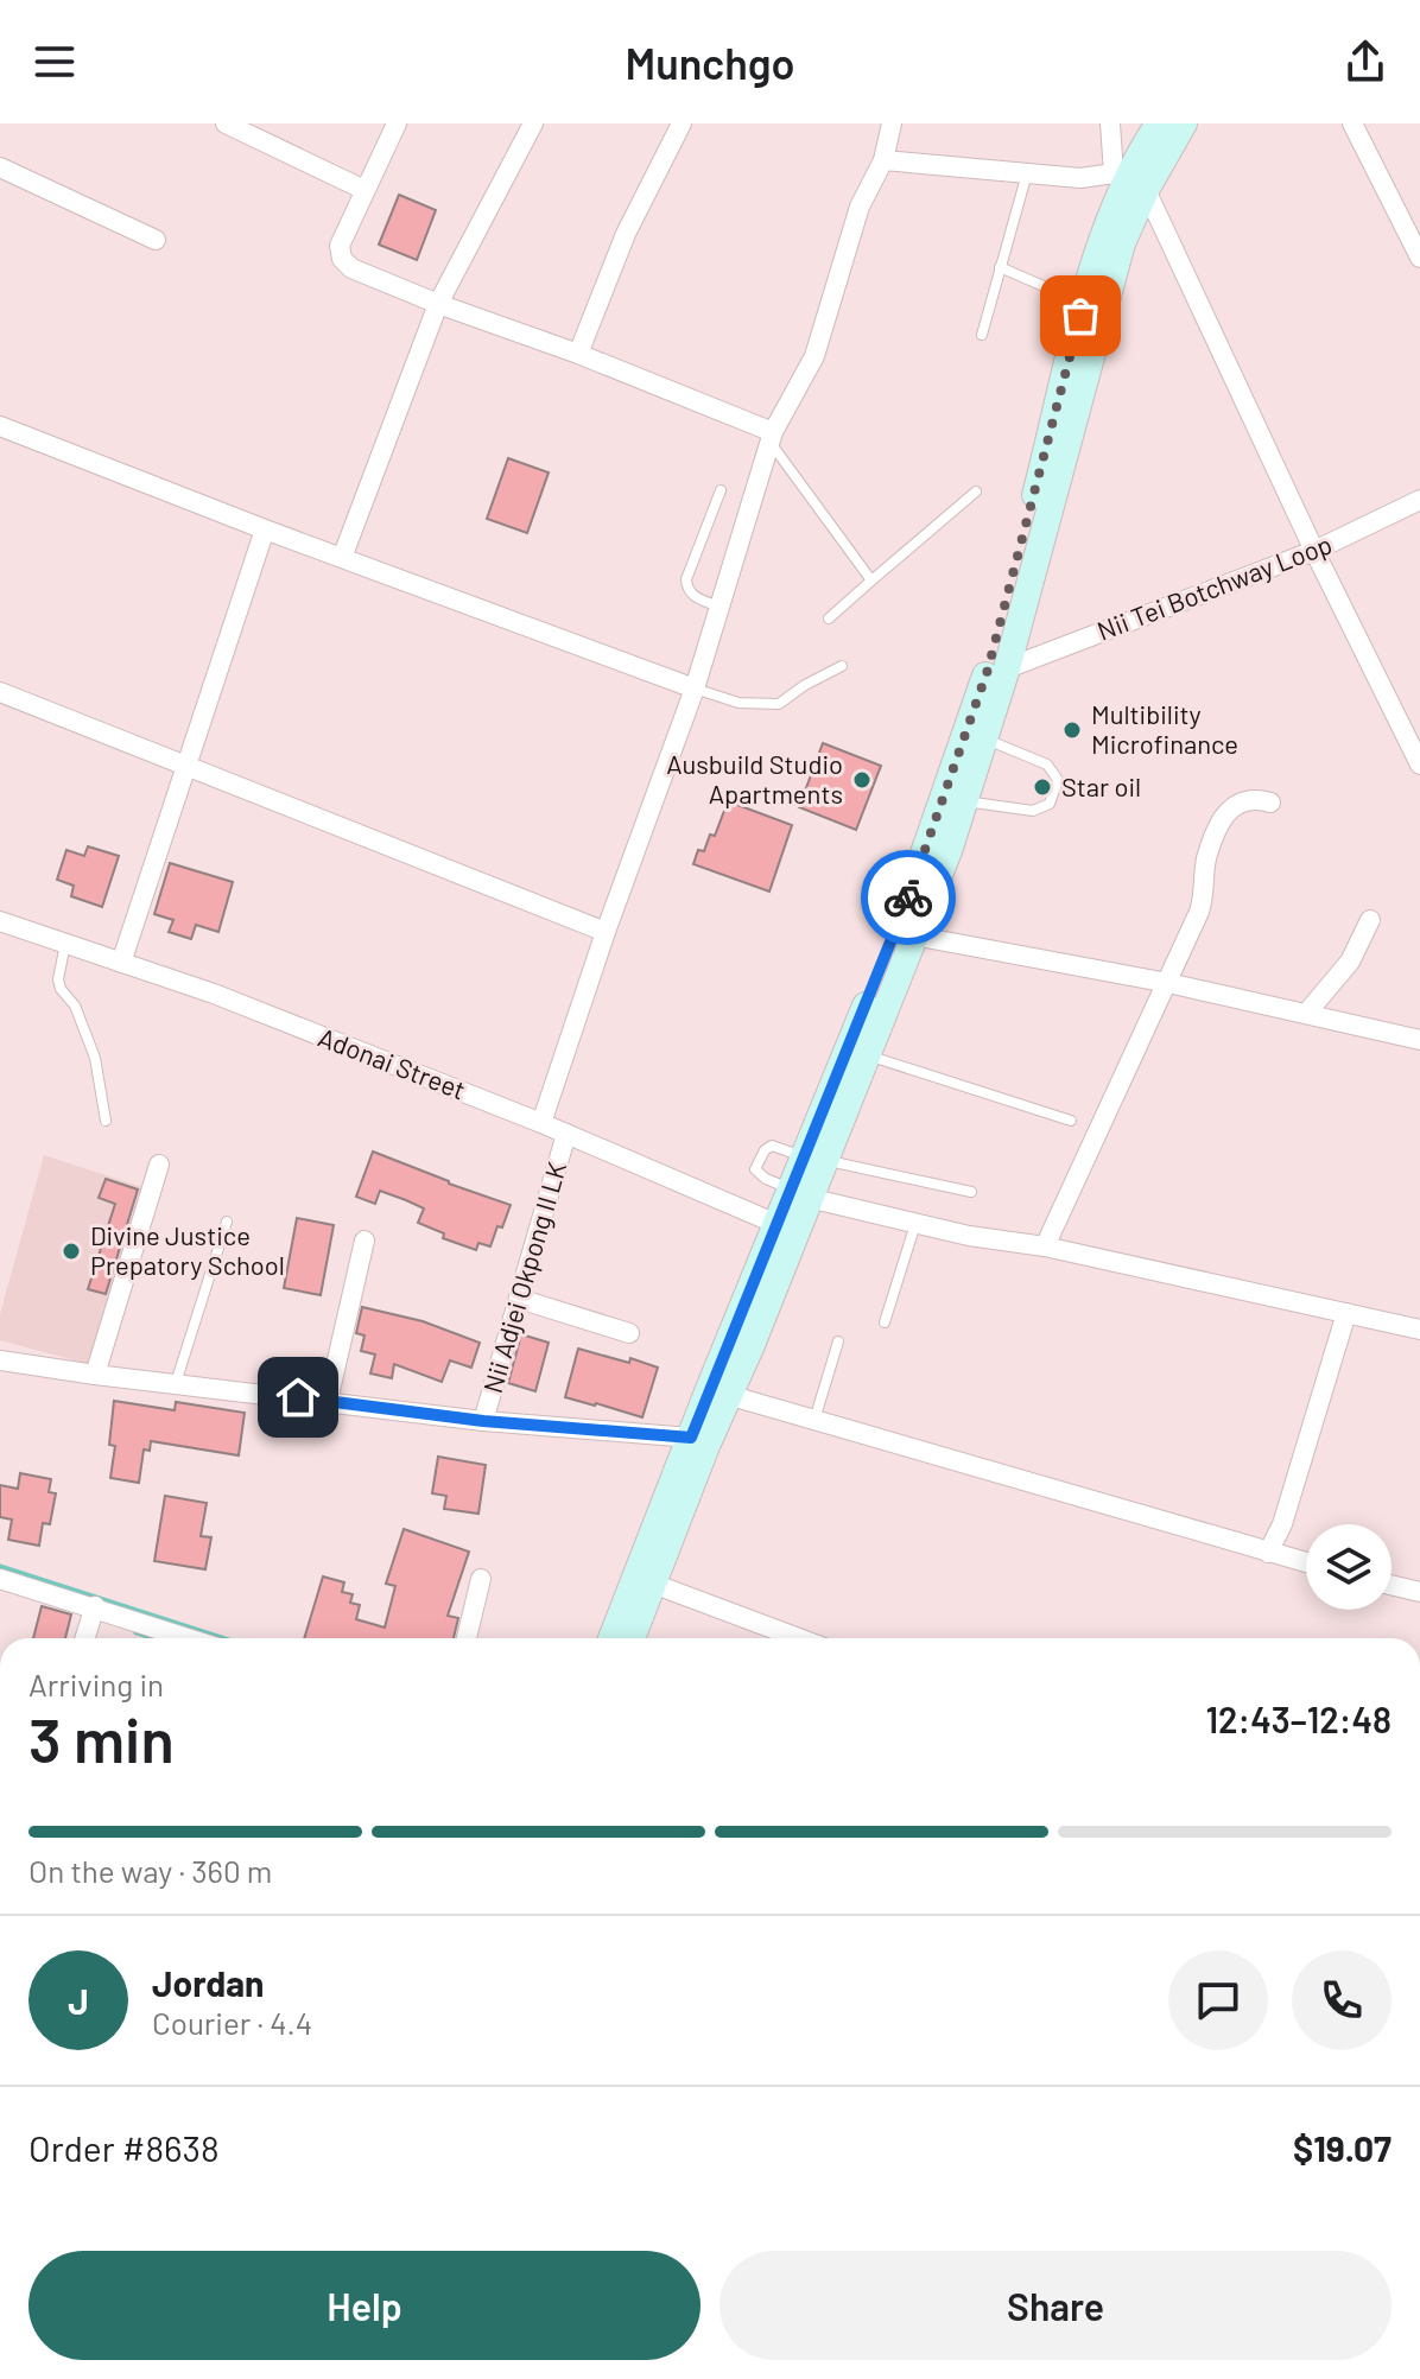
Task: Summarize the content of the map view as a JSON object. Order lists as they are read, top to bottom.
{
  "streets": {
    "street": ["Nii Tei Botchway Loop", "Adonai Street", "Nii Adjei Okpong II LK"]
  },
  "crossings": [
    ["Adonai Street", "Nii Adjei Okpong II LK"]
  ],
  "places": [
    "Multibility Microfinance",
    "Ausbuild Studio Apartments",
    "Star oil",
    "Divine Justice Prepatory School"
  ],
  "page": {
    "header": "Munchgo",
    "heading": ["3 min", "Arriving in", "12:43–12:48"],
    "panel": [
      "Jordan",
      "Courier · 4.4",
      "Order #8638",
      "$19.07"
    ],
    "bar": "On the way · 360 m",
    "round": "J",
    "buttons": ["Help", "Share"]
  }
}
